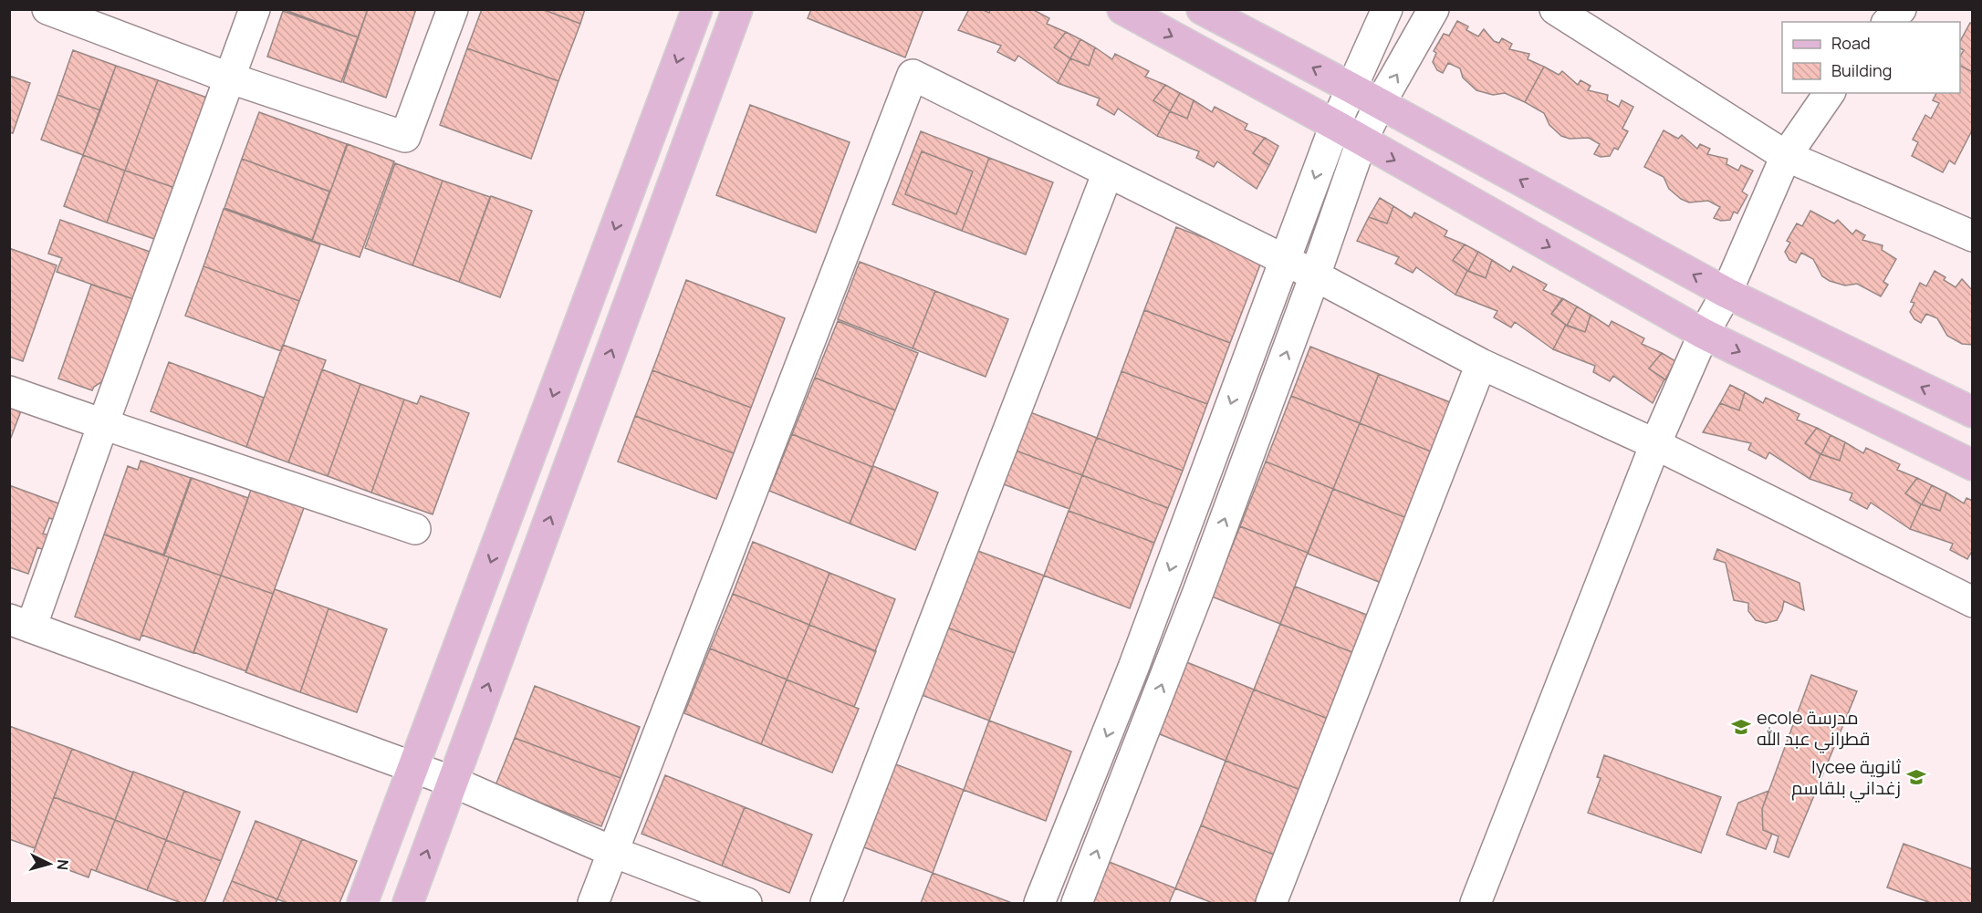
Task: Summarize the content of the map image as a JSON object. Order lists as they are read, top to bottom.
{
  "places": {
    "school or university": ["ecole مدرسة قطراني عبد الله", "lycee ثانوية زغداني بلقاسم"]
  },
  "legend": ["Road", "Building"],
  "north": "right"
}
